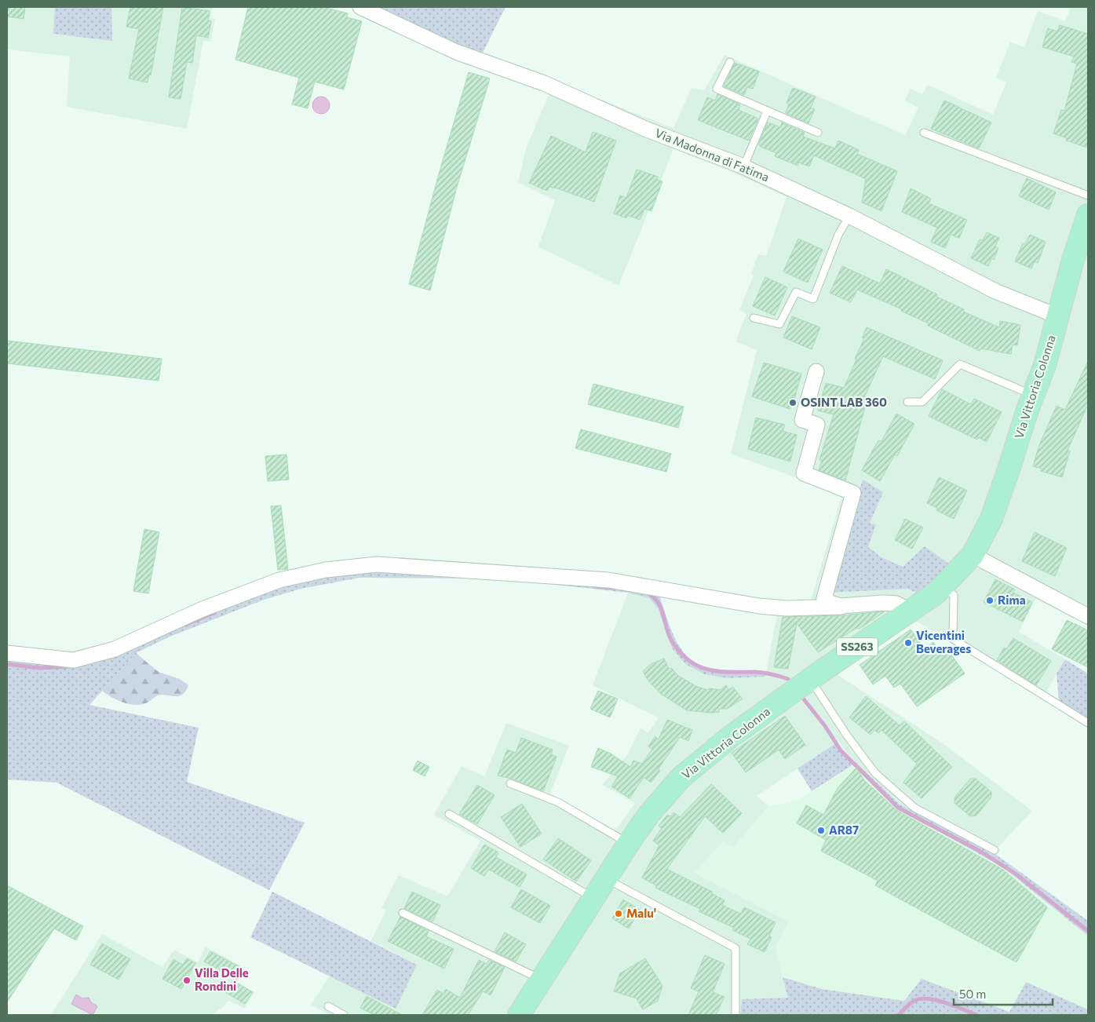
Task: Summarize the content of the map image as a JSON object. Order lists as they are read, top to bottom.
{
  "streets": {
    "main road": ["Via Vittoria Colonna", "SS263"],
    "street": ["Via Madonna di Fatima"]
  },
  "crossings": [
    ["Via Madonna di Fatima", "Via Vittoria Colonna"]
  ],
  "places": [
    "OSINT LAB 360",
    "Rima",
    "Vicentini Beverages",
    "AR87",
    "Malu'",
    "Villa Delle Rondini"
  ],
  "scale_bar": "50 m"
}
